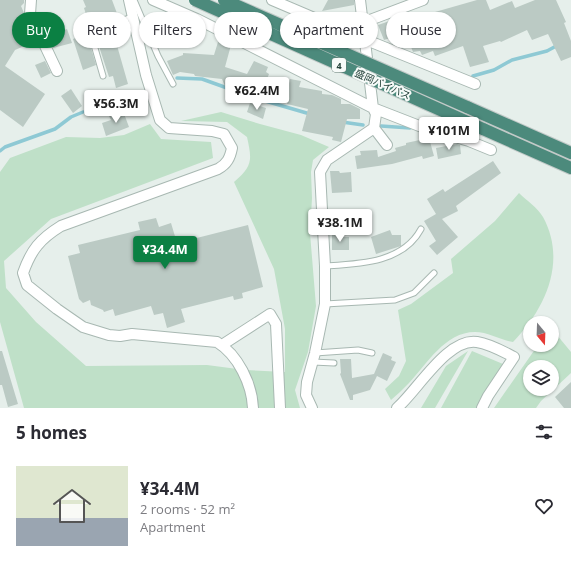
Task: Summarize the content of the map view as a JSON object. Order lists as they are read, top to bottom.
{
  "streets": {
    "highway": ["4", "盛岡バイパス"]
  },
  "north": "bottom",
  "page": {
    "chip": [
      "Buy",
      "Rent",
      "Filters",
      "New",
      "Apartment",
      "House"
    ],
    "price": [
      "¥62.4M",
      "¥56.3M",
      "¥101M",
      "¥38.1M",
      "¥34.4M"
    ],
    "heading": "5 homes",
    "list": [
      {
        "name": "¥34.4M",
        "note": "2 rooms · 52 m² · Apartment"
      }
    ]
  }
}
